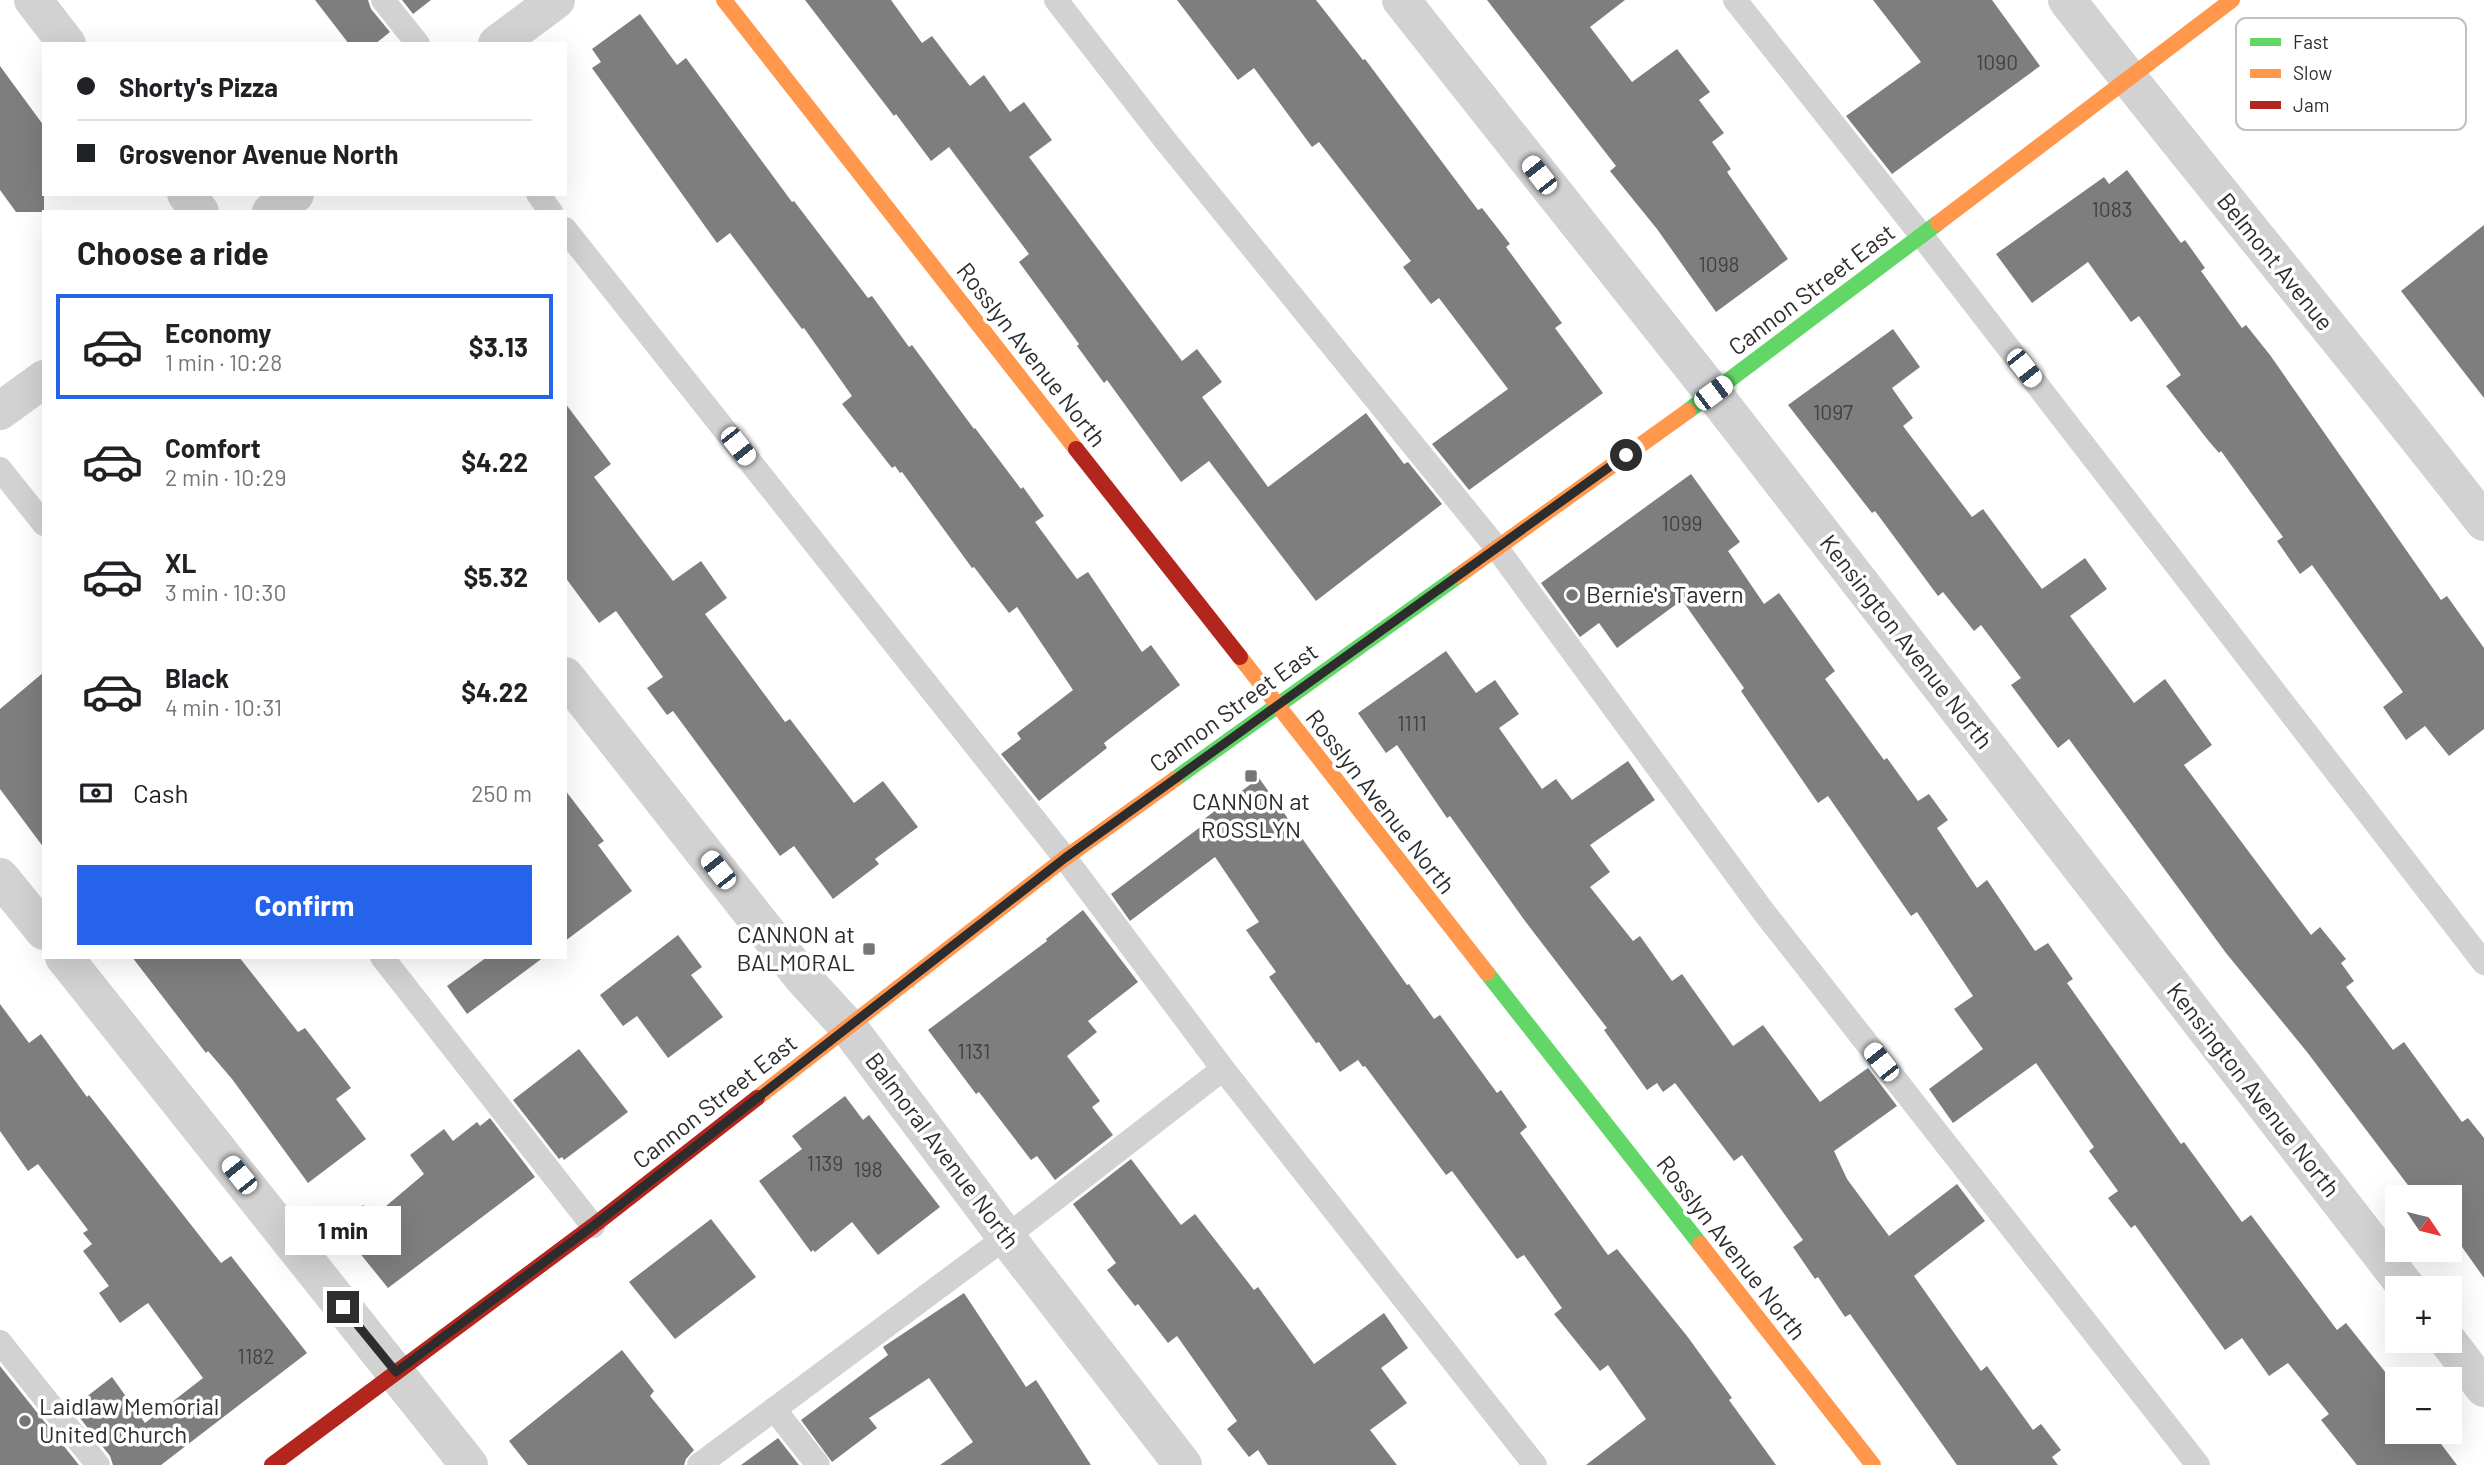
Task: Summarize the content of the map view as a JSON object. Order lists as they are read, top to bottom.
{
  "streets": {
    "main road": ["Cannon Street East", "Rosslyn Avenue North"],
    "street": ["Belmont Avenue", "Kensington Avenue North", "Balmoral Avenue North"]
  },
  "crossings": [
    ["Belmont Avenue", "Cannon Street East"],
    ["Cannon Street East", "Rosslyn Avenue North"],
    ["Cannon Street East", "Kensington Avenue North"],
    ["Cannon Street East", "Balmoral Avenue North"]
  ],
  "places": {
    "other": ["Bernie's Tavern", "Laidlaw Memorial United Church"],
    "transit": ["CANNON at ROSSLYN", "CANNON at BALMORAL"]
  },
  "house_numbers": [
    "1090",
    "1083",
    "1098",
    "1097",
    "1099",
    "1111",
    "1131",
    "1139",
    "198",
    "1182"
  ],
  "legend": ["Fast", "Slow", "Jam"],
  "north": "bottom right",
  "page": {
    "banner": ["Shorty's Pizza", "Grosvenor Avenue North"],
    "heading": "Choose a ride",
    "list": [
      {
        "name": "Economy",
        "note": "1 min · 10:28",
        "value": "$3.13"
      },
      {
        "name": "Comfort",
        "note": "2 min · 10:29",
        "value": "$4.22"
      },
      {
        "name": "XL",
        "note": "3 min · 10:30",
        "value": "$5.32"
      },
      {
        "name": "Black",
        "note": "4 min · 10:31",
        "value": "$4.22"
      }
    ],
    "pay": ["Cash", "250 m"],
    "buttons": "Confirm",
    "map_buttons": ["+", "−"],
    "bubble": "1 min"
  }
}
